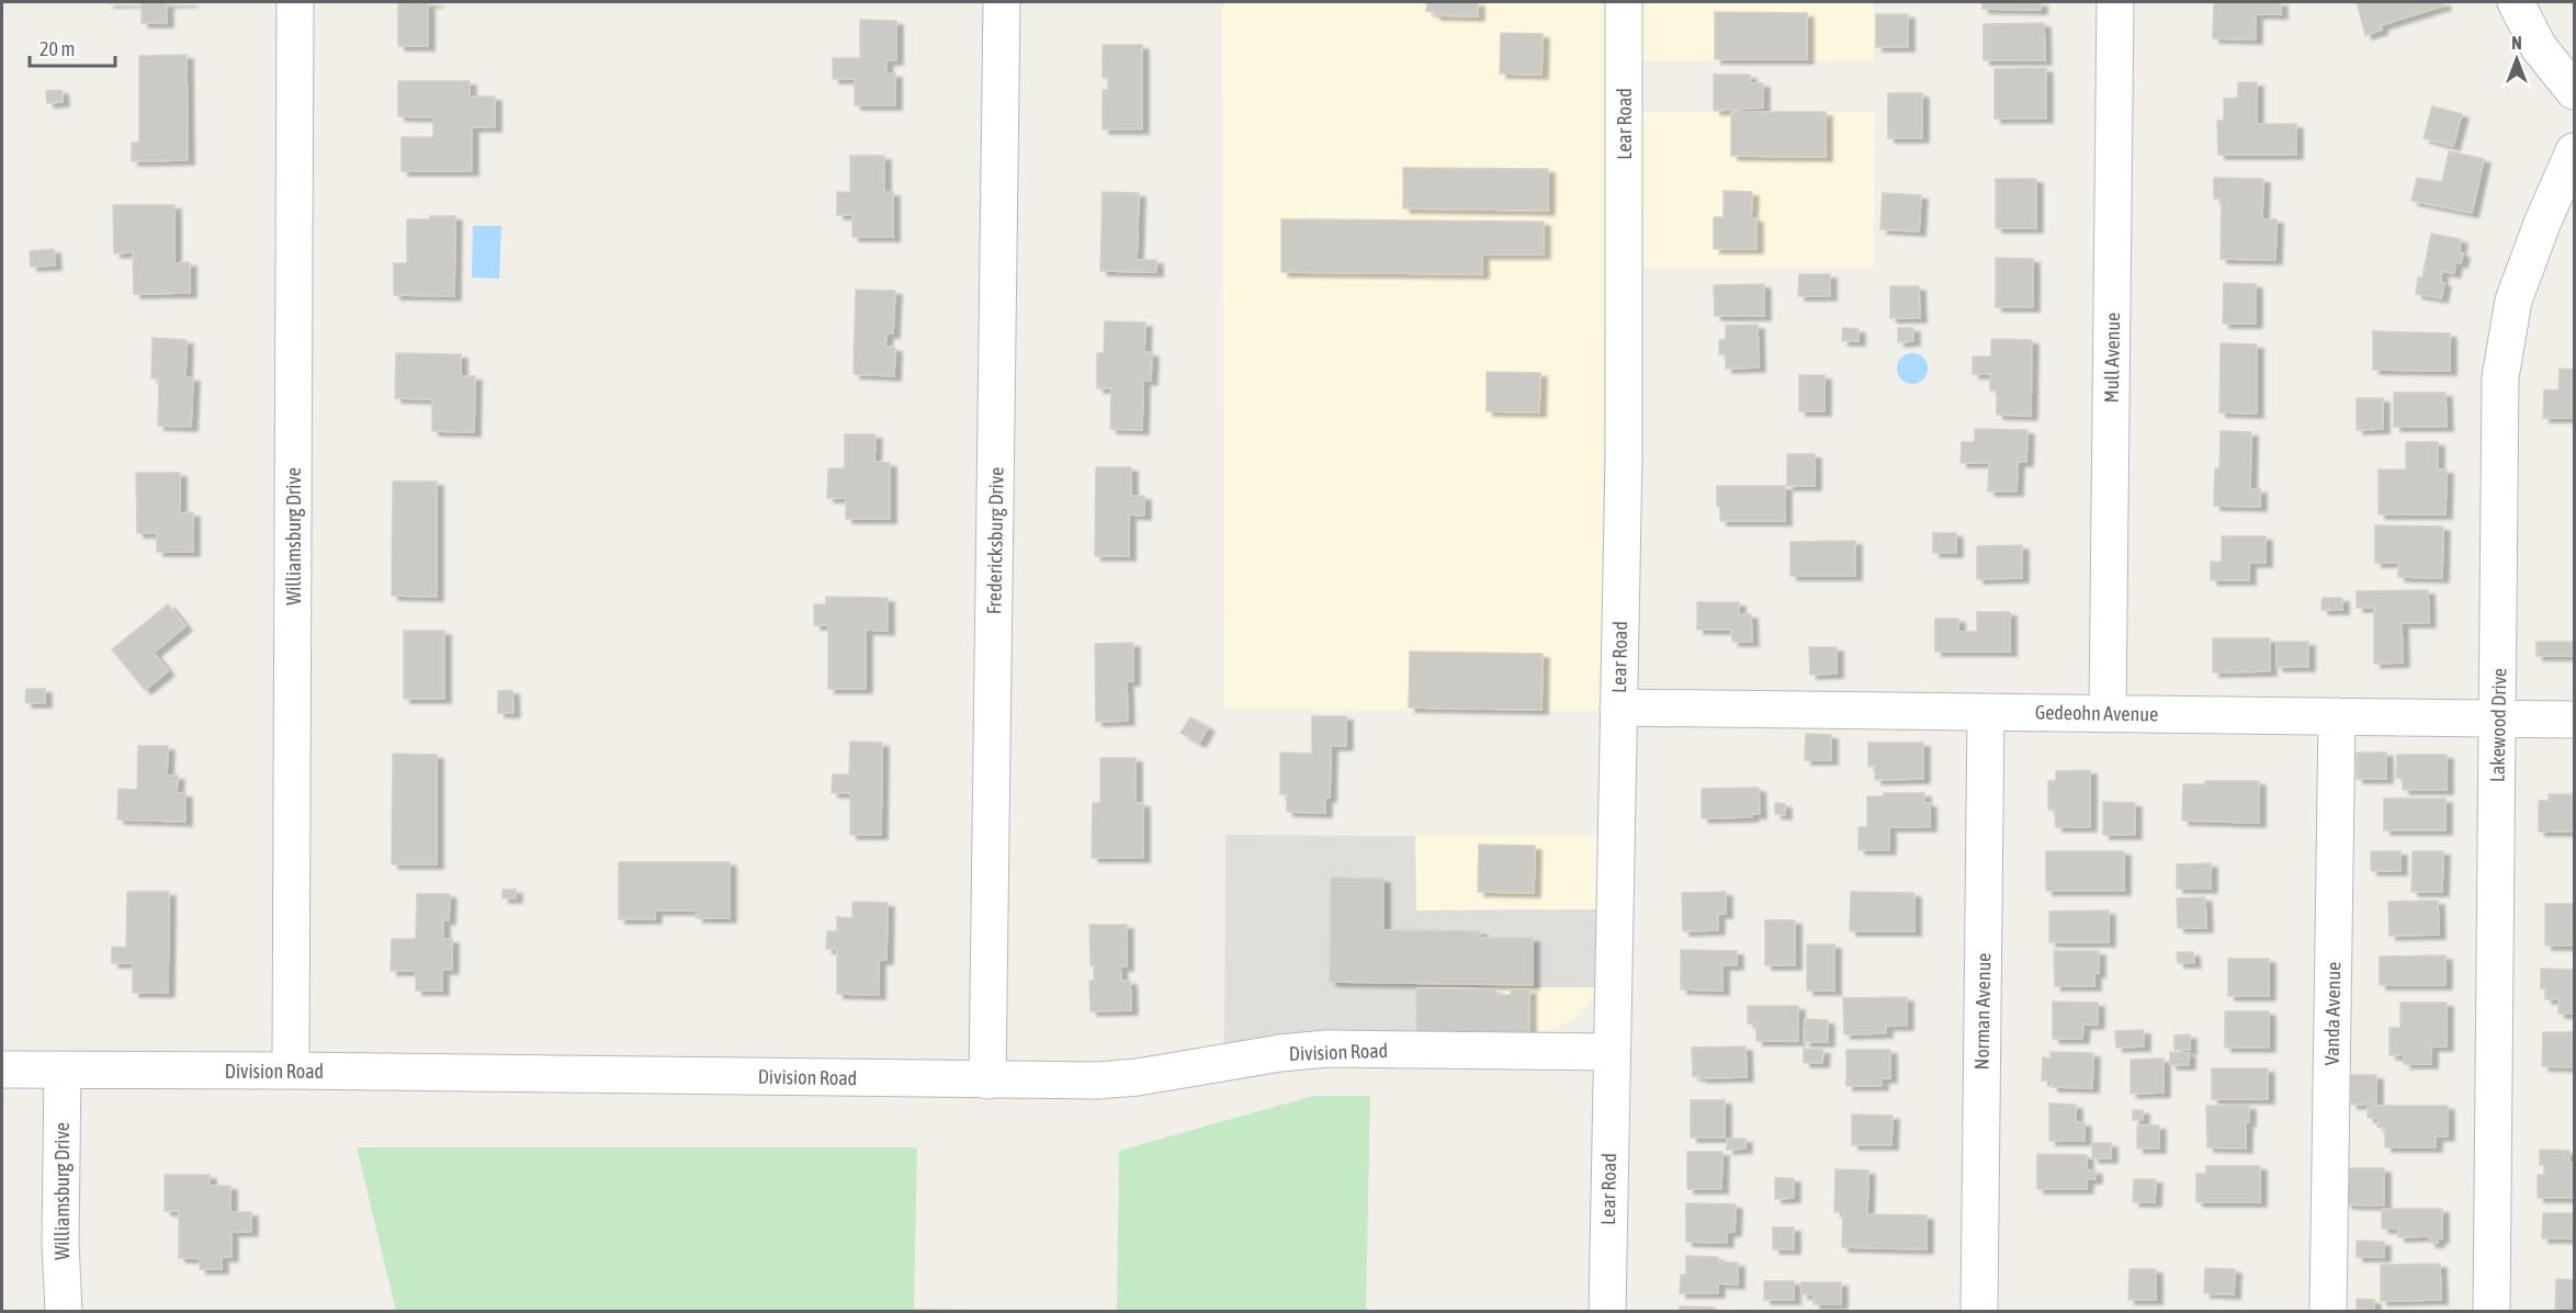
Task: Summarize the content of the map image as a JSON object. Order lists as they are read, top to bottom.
{
  "streets": {
    "street": [
      "Lear Road",
      "Mull Avenue",
      "Williamsburg Drive",
      "Fredericksburg Drive",
      "Gedeohn Avenue",
      "Lakewood Drive",
      "Norman Avenue",
      "Vanda Avenue",
      "Division Road"
    ]
  },
  "crossings": [
    ["Lear Road", "Gedeohn Avenue"],
    ["Lear Road", "Division Road"],
    ["Mull Avenue", "Gedeohn Avenue"],
    ["Williamsburg Drive", "Division Road"],
    ["Fredericksburg Drive", "Division Road"],
    ["Gedeohn Avenue", "Lakewood Drive"],
    ["Gedeohn Avenue", "Norman Avenue"],
    ["Gedeohn Avenue", "Vanda Avenue"]
  ],
  "scale_bar": "20 m",
  "north": "top"
}
